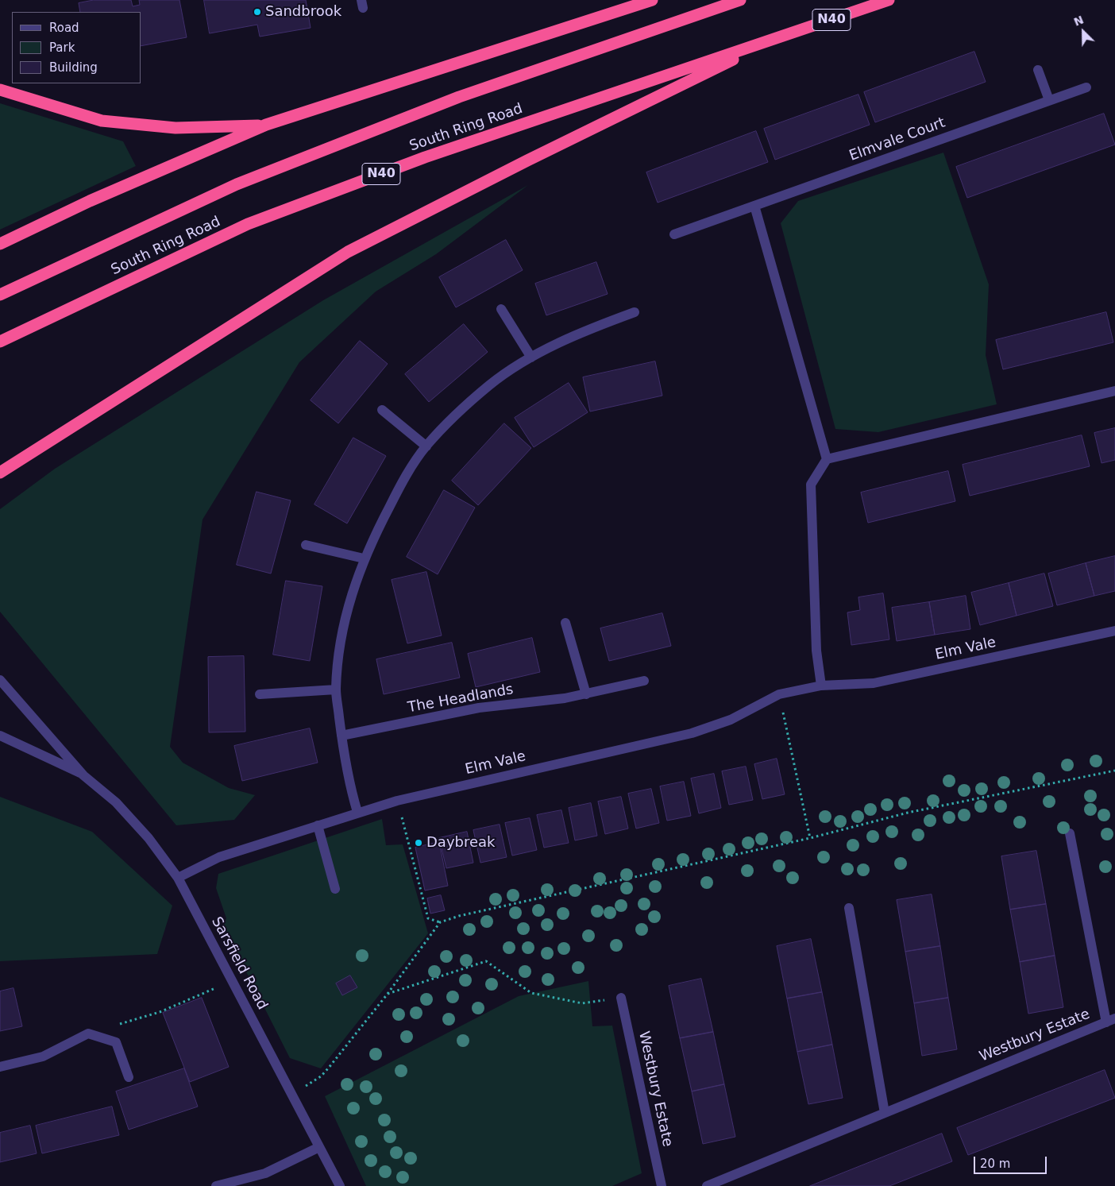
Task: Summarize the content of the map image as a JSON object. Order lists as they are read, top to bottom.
{
  "streets": {
    "highway": ["N40", "South Ring Road"],
    "street": [
      "Elmvale Court",
      "Elm Vale",
      "The Headlands",
      "Sarsfield Road",
      "Westbury Estate"
    ]
  },
  "crossings": [
    ["Elm Vale", "Sarsfield Road"]
  ],
  "places": ["Sandbrook", "Daybreak"],
  "legend": ["Road", "Park", "Building"],
  "scale_bar": "20 m",
  "north": "top left"
}
